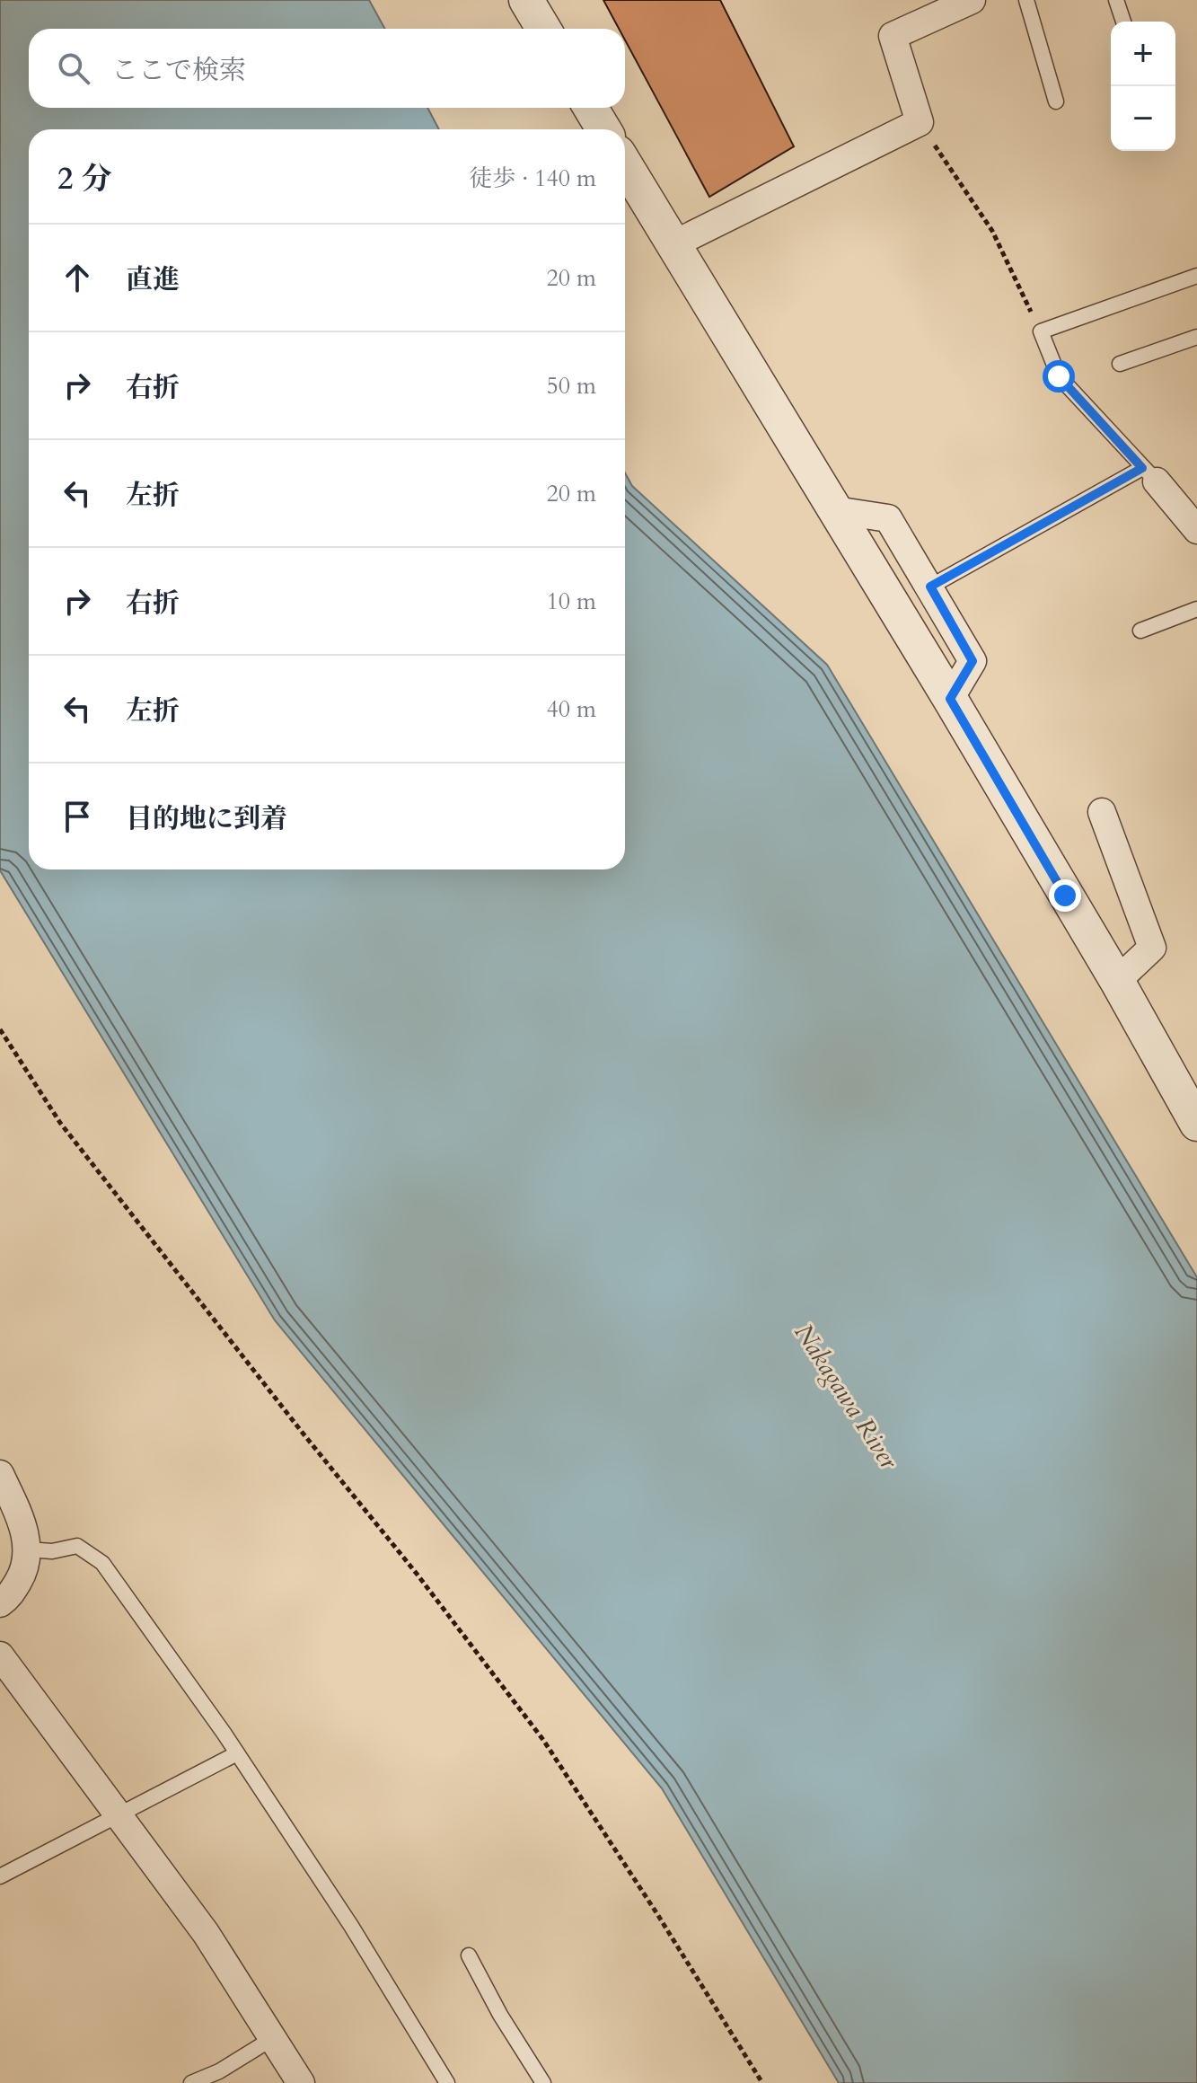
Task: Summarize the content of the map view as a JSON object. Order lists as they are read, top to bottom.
{
  "water": ["Nakagawa River"],
  "page": {
    "map_buttons": ["+", "−"],
    "search": "ここで検索",
    "heading": ["2 分", "徒歩 · 140 m"],
    "list": [
      ["直進", "20 m"],
      ["右折", "50 m"],
      ["左折", "20 m"],
      ["右折", "10 m"],
      ["左折", "40 m"],
      "目的地に到着"
    ]
  }
}
